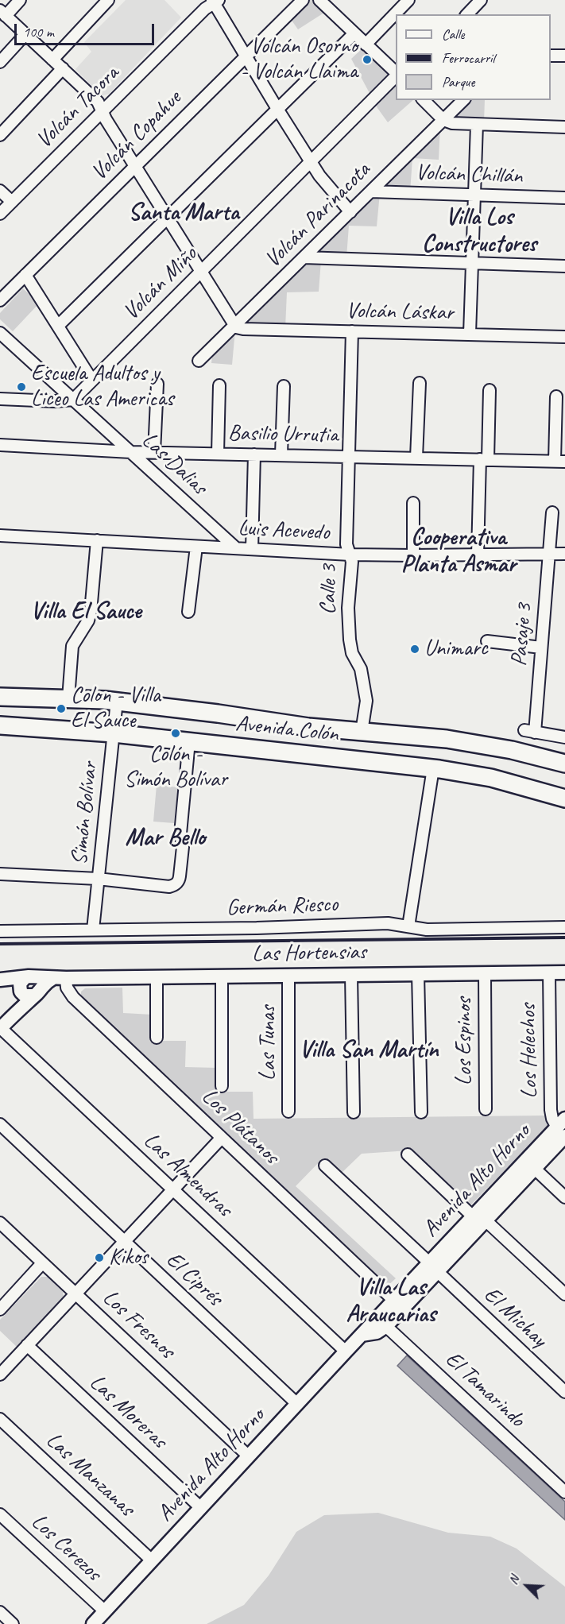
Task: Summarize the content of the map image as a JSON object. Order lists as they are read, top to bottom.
{
  "streets": {
    "main road": ["Avenida Colón"],
    "street": [
      "Volcán Tacora",
      "Volcán Copahue",
      "Volcán Chillán",
      "Volcán Parinacota",
      "Volcán Miño",
      "Volcán Láskar",
      "Basilio Urrutia",
      "Las Dalias",
      "Luis Acevedo",
      "Calle 3",
      "Pasaje 3",
      "Simón Bolívar",
      "Germán Riesco",
      "Las Hortensias",
      "Los Espinos",
      "Las Tunas",
      "Los Helechos",
      "Los Plátanos",
      "Las Almendras",
      "Avenida Alto Horno",
      "El Ciprés",
      "El Michay",
      "Los Fresnos",
      "El Tamarindo",
      "Las Moreras",
      "Las Manzanas",
      "Los Cerezos"
    ]
  },
  "crossings": [
    ["Volcán Chillán", "Volcán Parinacota"],
    ["Volcán Parinacota", "Volcán Láskar"],
    ["Volcán Miño", "Las Dalias"],
    ["Volcán Láskar", "Calle 3"],
    ["Basilio Urrutia", "Las Dalias"],
    ["Basilio Urrutia", "Calle 3"],
    ["Las Dalias", "Luis Acevedo"],
    ["Luis Acevedo", "Calle 3"],
    ["Luis Acevedo", "Pasaje 3"],
    ["Calle 3", "Avenida Colón"],
    ["Avenida Colón", "Simón Bolívar"],
    ["Simón Bolívar", "Germán Riesco"],
    ["Las Hortensias", "Los Espinos"],
    ["Las Hortensias", "Las Tunas"],
    ["Las Hortensias", "Los Helechos"],
    ["Las Hortensias", "Los Plátanos"],
    ["Los Helechos", "Avenida Alto Horno"],
    ["Los Plátanos", "Avenida Alto Horno"],
    ["Las Almendras", "Avenida Alto Horno"],
    ["Avenida Alto Horno", "El Ciprés"],
    ["Avenida Alto Horno", "El Michay"],
    ["Avenida Alto Horno", "Los Fresnos"],
    ["Avenida Alto Horno", "El Tamarindo"],
    ["Avenida Alto Horno", "Las Moreras"],
    ["Avenida Alto Horno", "Las Manzanas"],
    ["Avenida Alto Horno", "Los Cerezos"]
  ],
  "districts": [
    "Santa Marta",
    "Villa Los Constructores",
    "Cooperativa Planta Asmar",
    "Villa El Sauce",
    "Mar Bello",
    "Villa San Martín",
    "Villa Las Araucarias"
  ],
  "places": [
    "Volcán Osorno - Volcán Llaima",
    "Escuela Adultos y Liceo Las Americas",
    "Unimarc",
    "Colon - Villa El Sauce",
    "Colón - Simón Bolívar",
    "Kikos"
  ],
  "legend": ["Calle", "Ferrocarril", "Parque"],
  "scale_bar": "100 m",
  "north": "top left"
}
